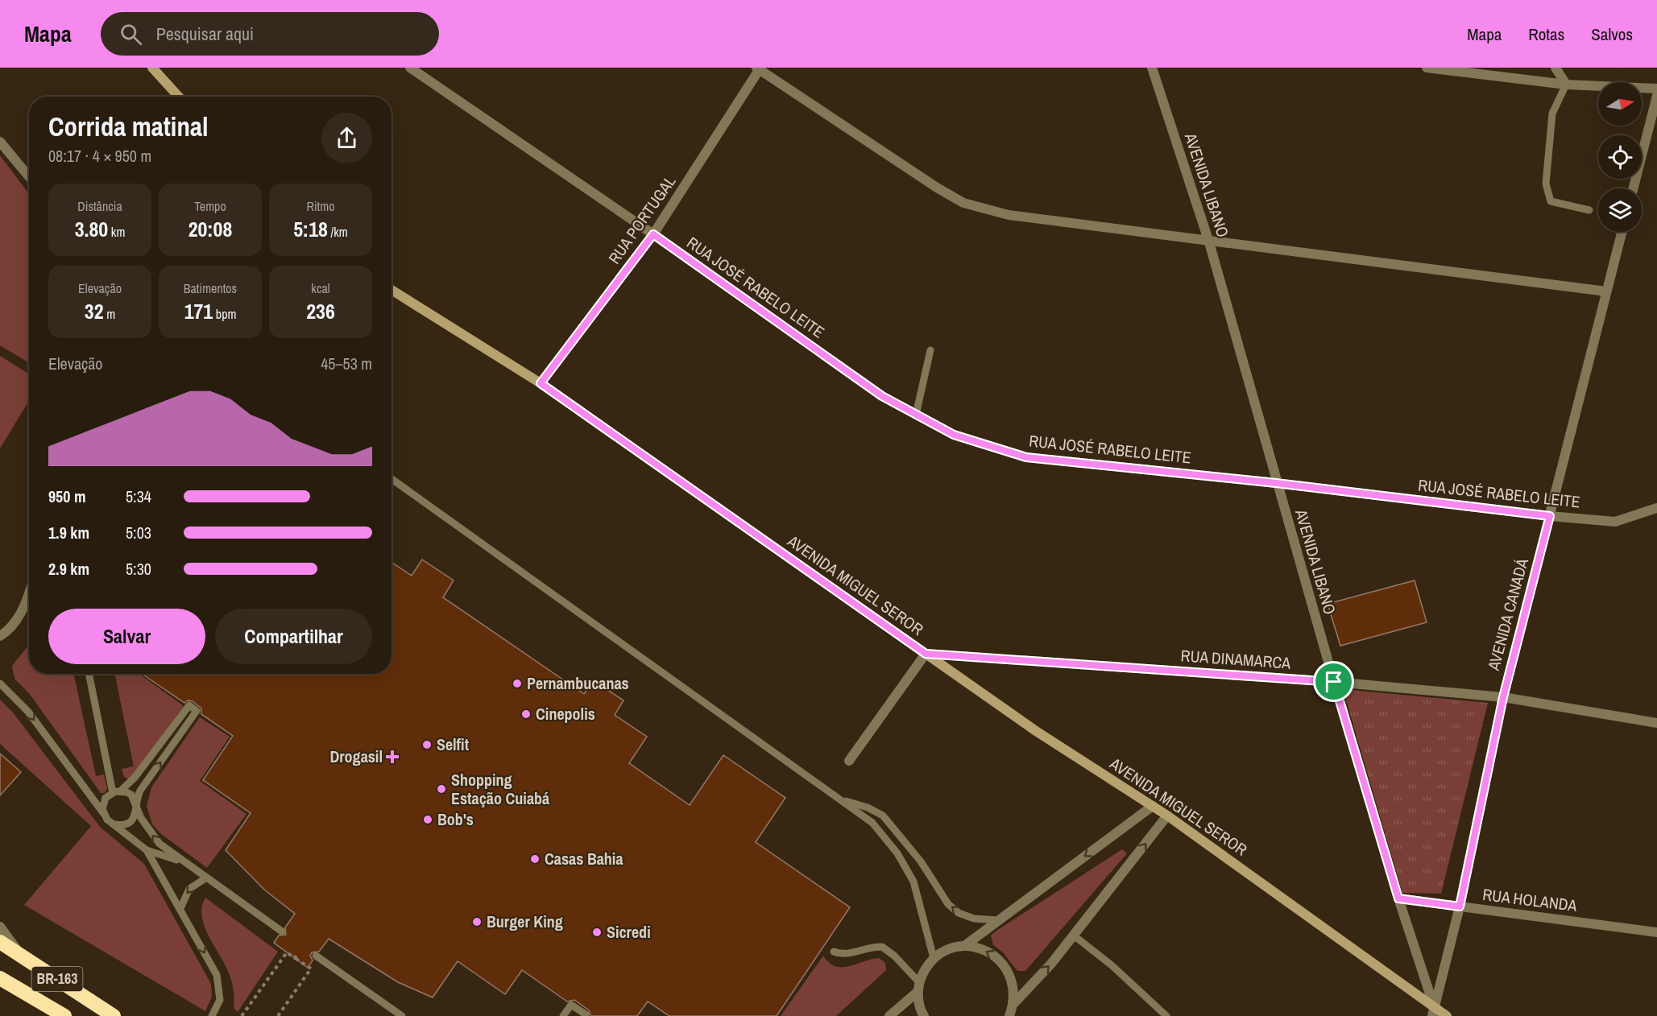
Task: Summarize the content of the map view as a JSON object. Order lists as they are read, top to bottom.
{
  "streets": {
    "highway": ["BR-163"],
    "street": [
      "AVENIDA LIBANO",
      "RUA PORTUGAL",
      "RUA JOSÉ RABELO LEITE",
      "AVENIDA MIGUEL SEROR",
      "AVENIDA CANADÁ",
      "RUA DINAMARCA",
      "RUA HOLANDA"
    ]
  },
  "crossings": [
    ["AVENIDA LIBANO", "RUA JOSÉ RABELO LEITE"],
    ["AVENIDA LIBANO", "AVENIDA MIGUEL SEROR"],
    ["AVENIDA LIBANO", "AVENIDA CANADÁ"],
    ["AVENIDA LIBANO", "RUA DINAMARCA"],
    ["AVENIDA LIBANO", "RUA HOLANDA"],
    ["RUA PORTUGAL", "RUA JOSÉ RABELO LEITE"],
    ["RUA PORTUGAL", "AVENIDA MIGUEL SEROR"],
    ["RUA JOSÉ RABELO LEITE", "AVENIDA CANADÁ"],
    ["AVENIDA MIGUEL SEROR", "AVENIDA CANADÁ"],
    ["AVENIDA MIGUEL SEROR", "RUA DINAMARCA"],
    ["AVENIDA CANADÁ", "RUA DINAMARCA"],
    ["AVENIDA CANADÁ", "RUA HOLANDA"]
  ],
  "places": {
    "other": [
      "Pernambucanas",
      "Cinepolis",
      "Selfit",
      "Shopping Estação Cuiabá",
      "Bob's",
      "Casas Bahia",
      "Burger King",
      "Sicredi"
    ],
    "health": ["Drogasil"]
  },
  "north": "right",
  "page": {
    "header": "Mapa",
    "search": "Pesquisar aqui",
    "nav": ["Mapa", "Rotas", "Salvos"],
    "heading": ["Corrida matinal", "08:17 · 4 × 950 m"],
    "stats": [
      ["Distância", "3.80 km"],
      ["Tempo", "20:08"],
      ["Ritmo", "5:18 /km"],
      ["Elevação", "32 m"],
      ["Batimentos", "171 bpm"],
      ["kcal", "236"]
    ],
    "chart": ["Elevação", "45–53 m"],
    "list": [
      {
        "name": "950 m",
        "note": "5:34"
      },
      {
        "name": "1.9 km",
        "note": "5:03"
      },
      {
        "name": "2.9 km",
        "note": "5:30"
      }
    ],
    "buttons": ["Salvar", "Compartilhar"]
  }
}
